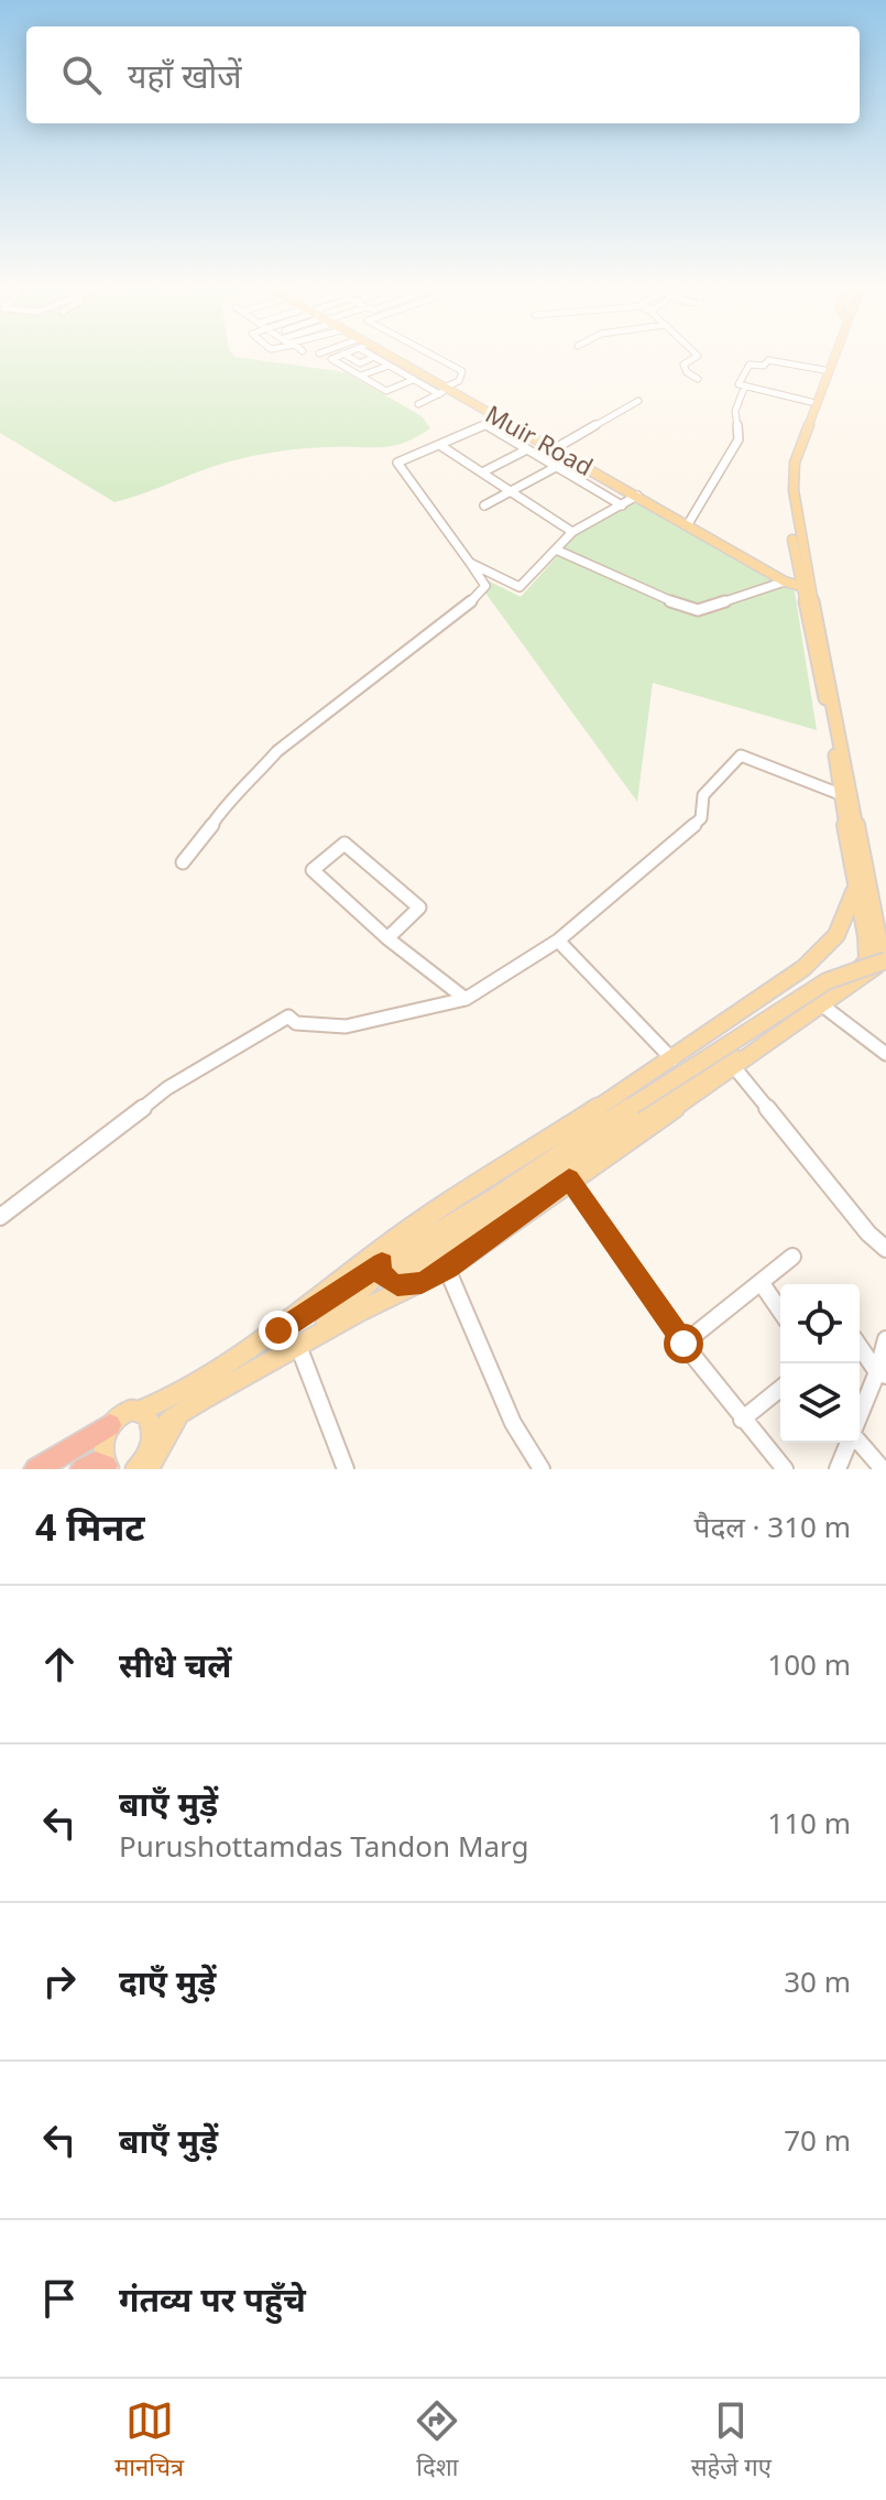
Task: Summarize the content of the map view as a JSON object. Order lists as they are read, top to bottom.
{
  "streets": {
    "main road": ["Muir Road"]
  },
  "page": {
    "search": "यहाँ खोजें",
    "heading": ["4 मिनट", "पैदल · 310 m"],
    "list": [
      ["सीधे चलें", "100 m"],
      ["बाएँ मुड़ें", "Purushottamdas Tandon Marg", "110 m"],
      ["दाएँ मुड़ें", "30 m"],
      ["बाएँ मुड़ें", "70 m"],
      "गंतव्य पर पहुँचे"
    ],
    "nav": ["मानचित्र", "दिशा", "सहेजे गए"]
  }
}
